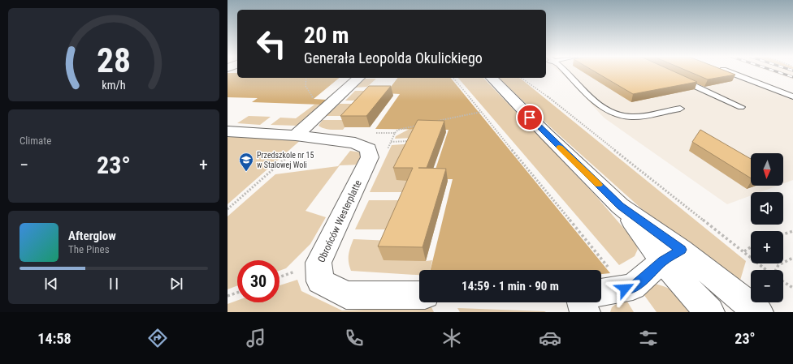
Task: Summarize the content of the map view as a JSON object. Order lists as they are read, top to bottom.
{
  "streets": {
    "street": ["Obrońców Westerplatte"]
  },
  "places": {
    "school or university": ["Przedszkole nr 15 w Stalowej Woli"]
  },
  "north": "bottom",
  "page": {
    "turn": ["20 m", "Generała Leopolda Okulickiego"],
    "tile": "Climate",
    "heat": ["−", "23°", "+"],
    "map_buttons": ["+", "−"],
    "song": ["Afterglow", "The Pines"],
    "limit": "30",
    "trip": "14:59 · 1 min · 90 m",
    "tabs": ["14:58", "23°"],
    "gauge": ["28", "km/h"]
  }
}
